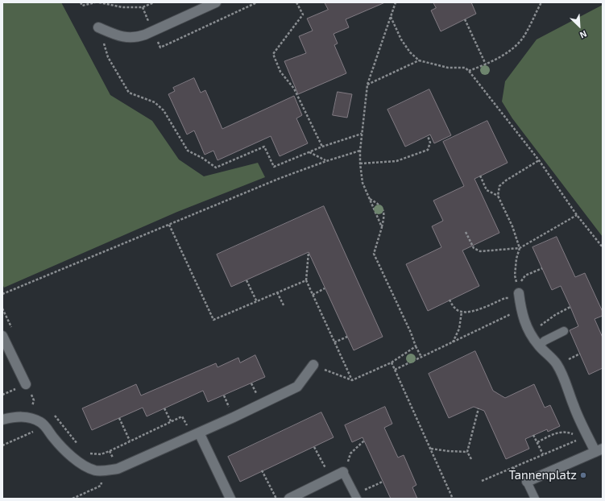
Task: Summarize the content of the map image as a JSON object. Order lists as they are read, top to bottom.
{
  "places": ["Tannenplatz"],
  "north": "bottom right"
}
